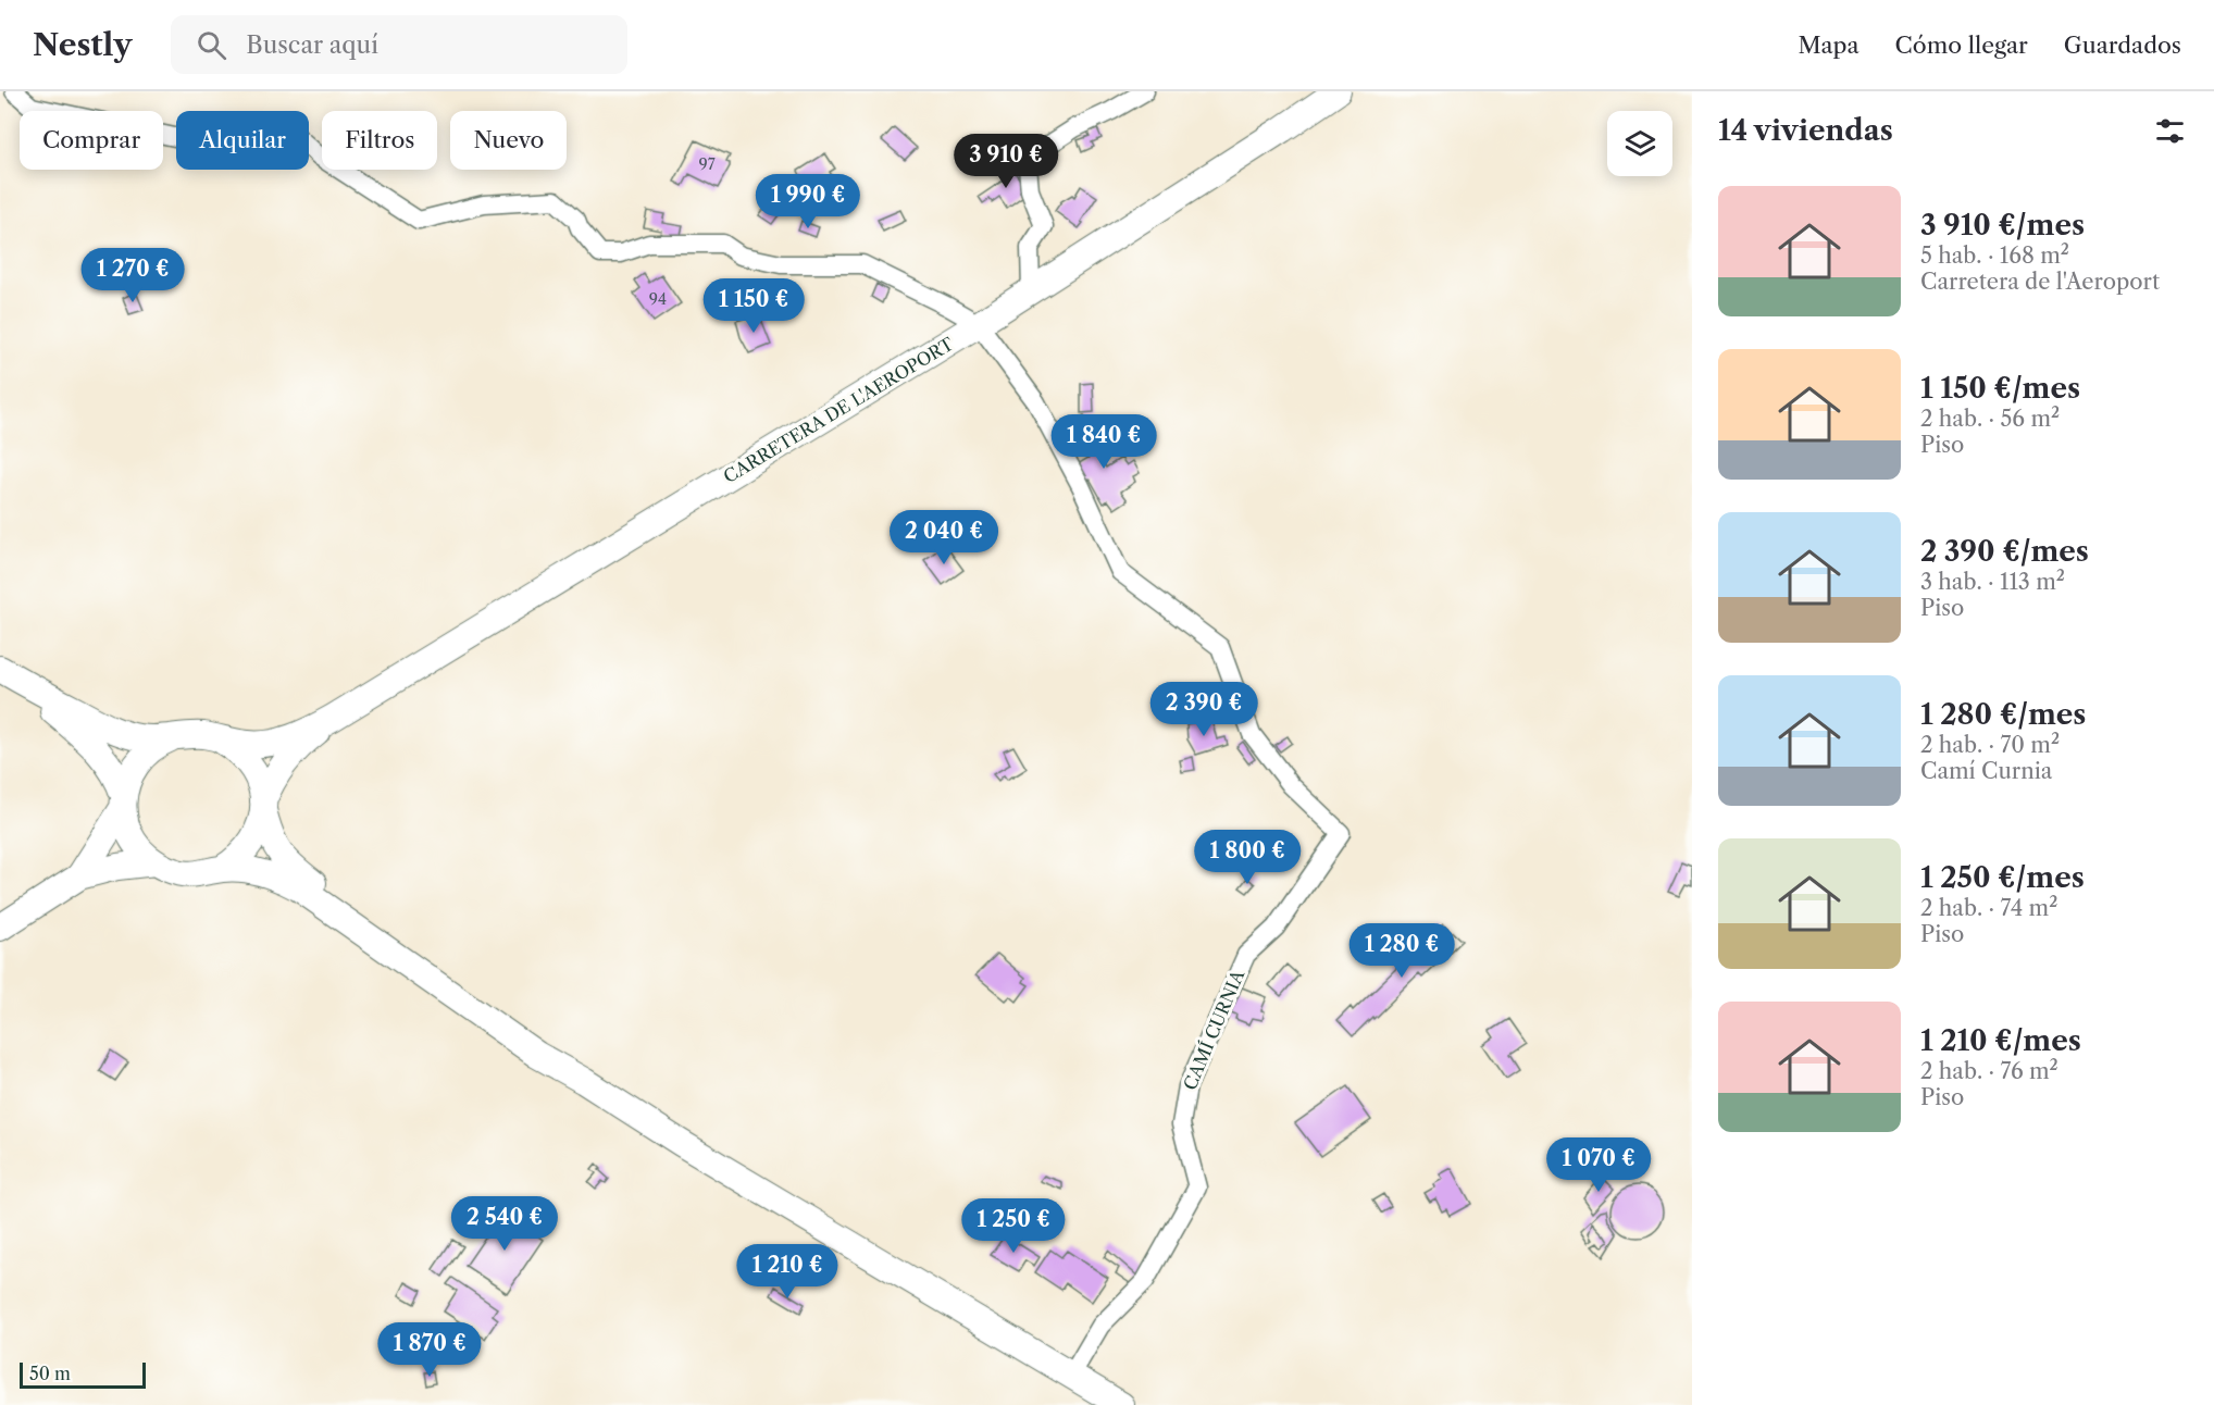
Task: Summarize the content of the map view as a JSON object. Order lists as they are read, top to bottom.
{
  "streets": {
    "main road": ["CARRETERA DE L'AEROPORT"],
    "street": ["CAMÍ CURNIA"]
  },
  "crossings": [
    ["CARRETERA DE L'AEROPORT", "CAMÍ CURNIA"]
  ],
  "house_numbers": ["97", "94"],
  "scale_bar": "50 m",
  "page": {
    "header": "Nestly",
    "search": "Buscar aquí",
    "nav": ["Mapa", "Cómo llegar", "Guardados"],
    "heading": "14 viviendas",
    "chip": [
      "Comprar",
      "Alquilar",
      "Filtros",
      "Nuevo"
    ],
    "price": [
      "3 910 €",
      "1 990 €",
      "1 270 €",
      "1 150 €",
      "1 840 €",
      "2 040 €",
      "2 390 €",
      "1 800 €",
      "1 280 €",
      "1 070 €",
      "2 540 €",
      "1 250 €",
      "1 210 €",
      "1 870 €"
    ],
    "list": [
      {
        "name": "3 910 €/mes",
        "note": "5 hab. · 168 m² · Carretera de l'Aeroport"
      },
      {
        "name": "1 150 €/mes",
        "note": "2 hab. · 56 m² · Piso"
      },
      {
        "name": "2 390 €/mes",
        "note": "3 hab. · 113 m² · Piso"
      },
      {
        "name": "1 280 €/mes",
        "note": "2 hab. · 70 m² · Camí Curnia"
      },
      {
        "name": "1 250 €/mes",
        "note": "2 hab. · 74 m² · Piso"
      },
      {
        "name": "1 210 €/mes",
        "note": "2 hab. · 76 m² · Piso"
      }
    ],
    "scale": "50 m"
  }
}
